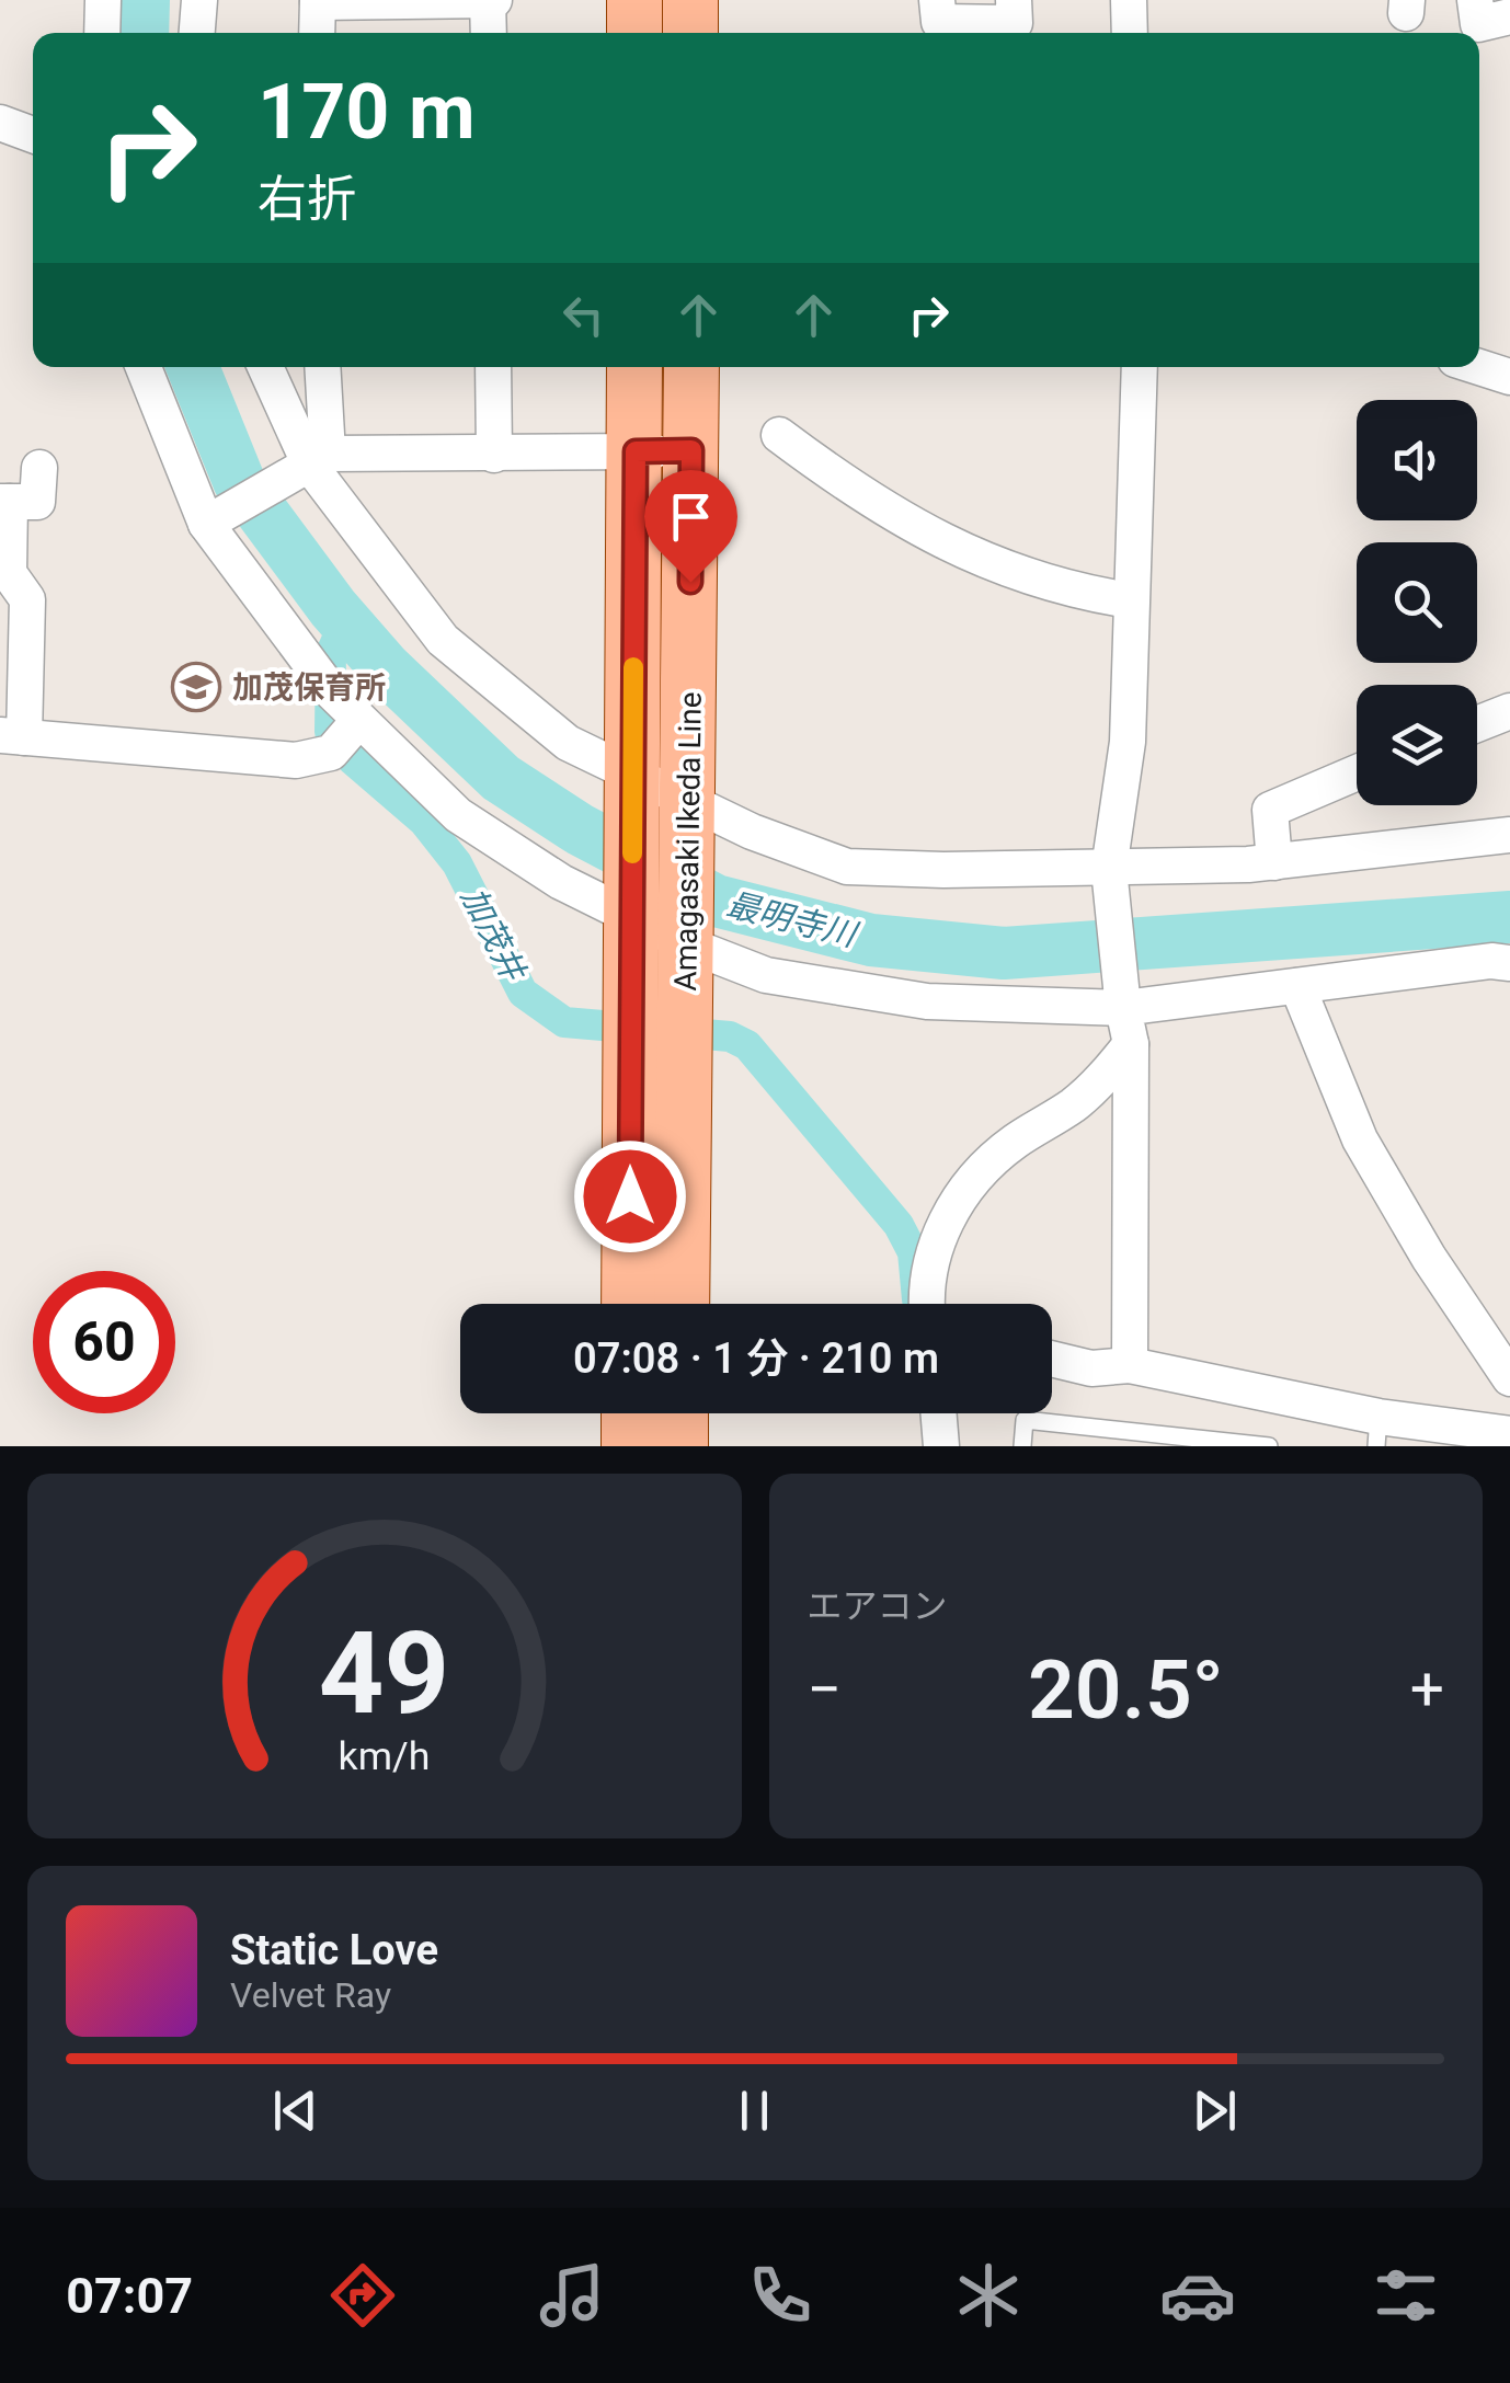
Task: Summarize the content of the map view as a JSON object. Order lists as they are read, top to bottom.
{
  "streets": {
    "main road": ["Amagasaki Ikeda Line"]
  },
  "water": ["最明寺川", "加茂井"],
  "places": {
    "school or university": ["加茂保育所"]
  },
  "page": {
    "turn": ["170 m", "右折"],
    "limit": "60",
    "trip": "07:08 · 1 分 · 210 m",
    "tile": "エアコン",
    "heat": ["−", "20.5°", "+"],
    "song": ["Static Love", "Velvet Ray"],
    "tabs": "07:07",
    "gauge": ["49", "km/h"]
  }
}
